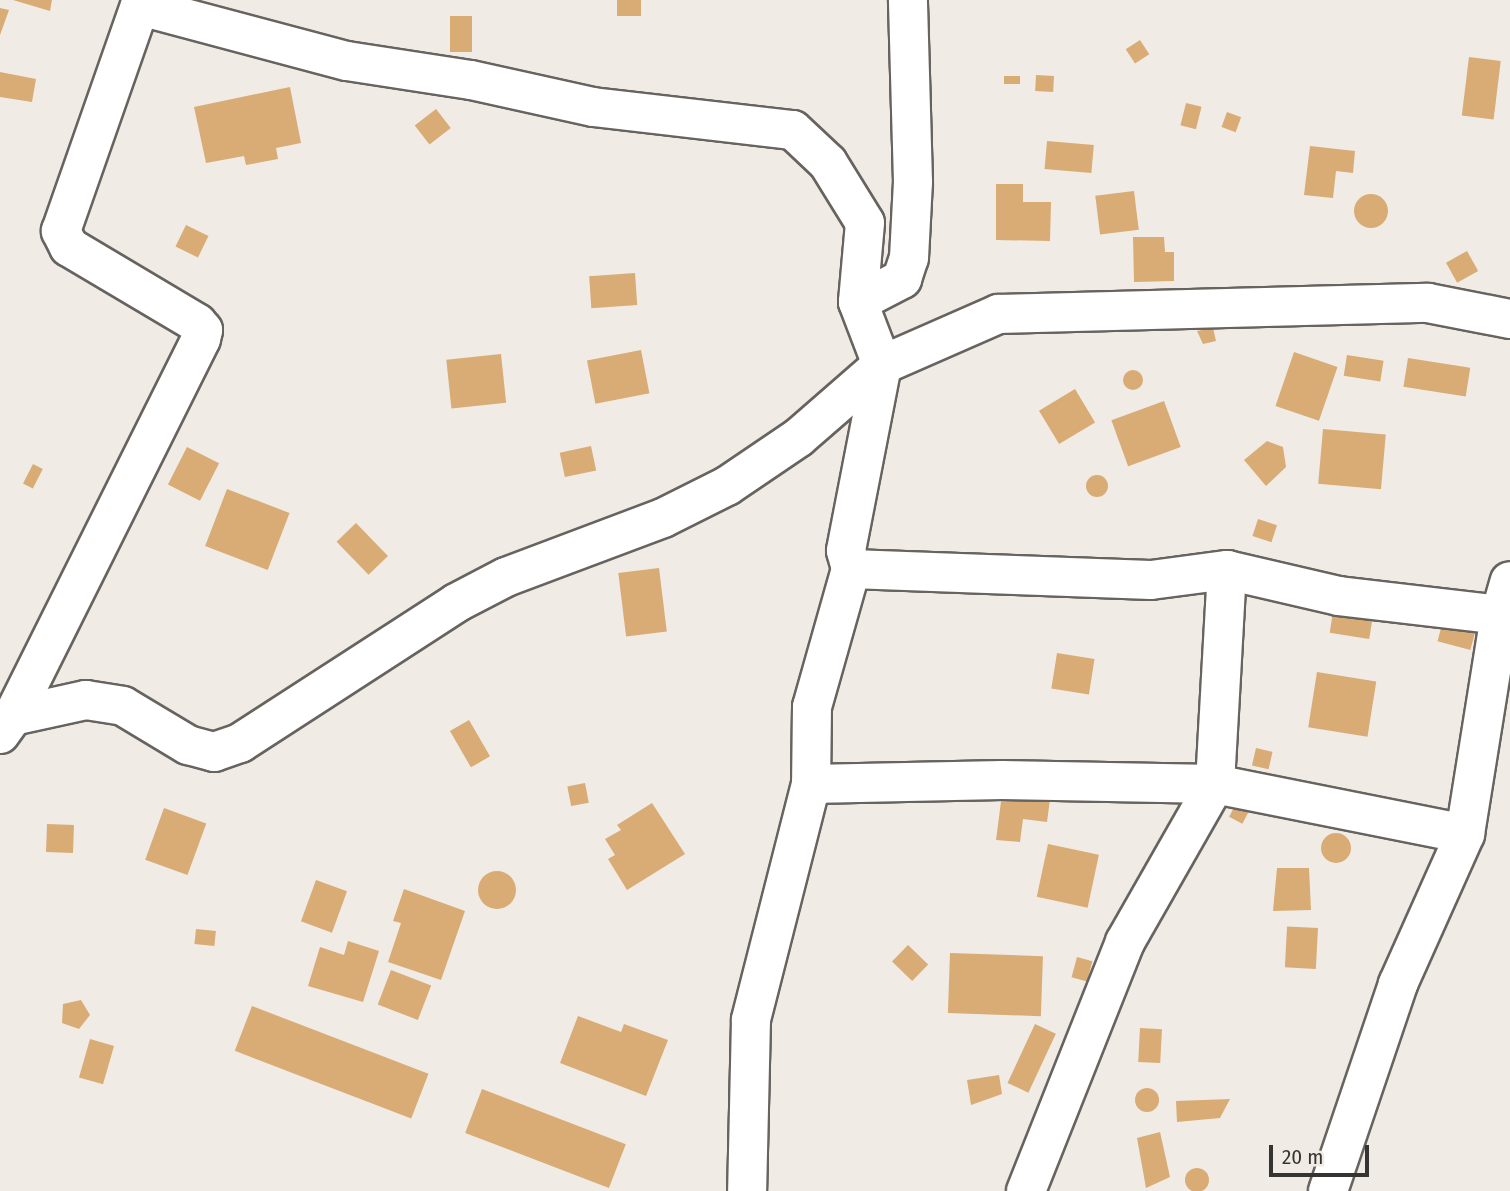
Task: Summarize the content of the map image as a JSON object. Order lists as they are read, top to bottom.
{
  "scale_bar": "20 m"
}
